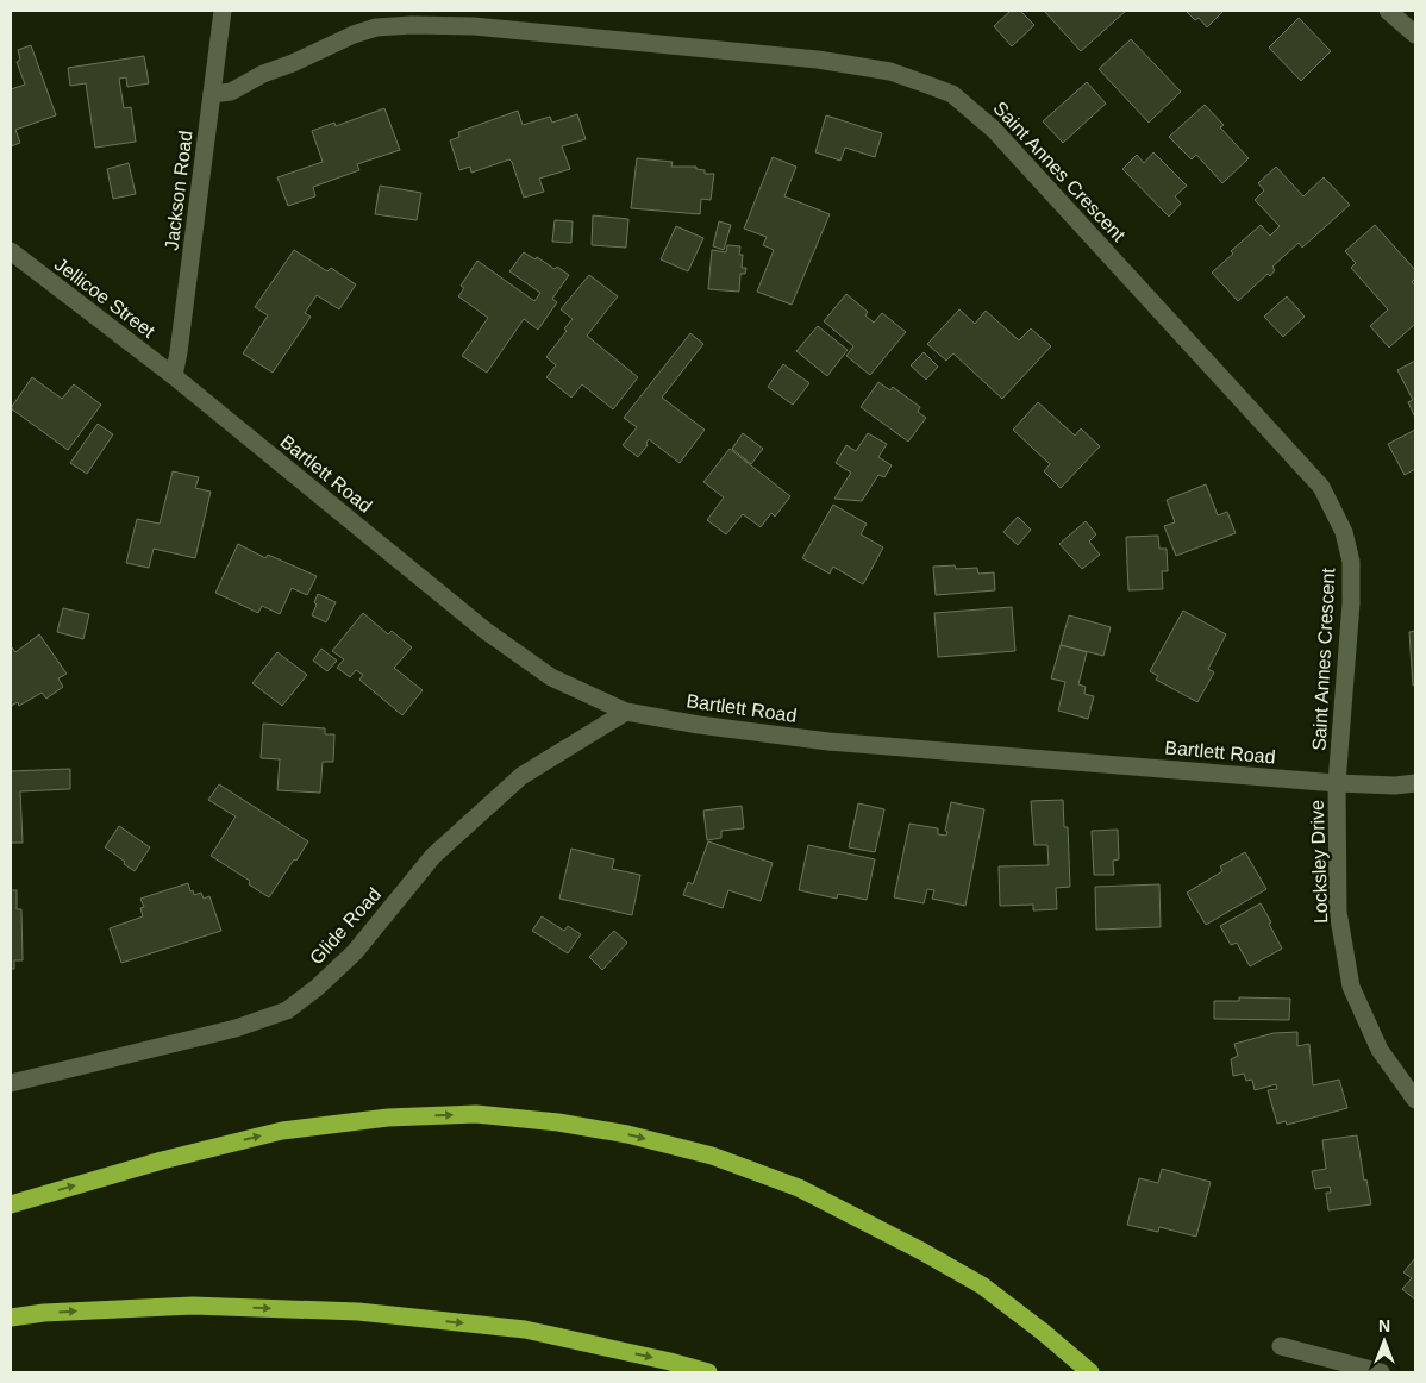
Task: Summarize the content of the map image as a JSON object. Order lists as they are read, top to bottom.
{
  "streets": {
    "street": [
      "Saint Annes Crescent",
      "Jackson Road",
      "Jellicoe Street",
      "Bartlett Road",
      "Locksley Drive",
      "Glide Road"
    ]
  },
  "crossings": [
    ["Saint Annes Crescent", "Jackson Road"],
    ["Saint Annes Crescent", "Bartlett Road"],
    ["Saint Annes Crescent", "Locksley Drive"],
    ["Jackson Road", "Jellicoe Street"],
    ["Jackson Road", "Bartlett Road"],
    ["Jellicoe Street", "Bartlett Road"],
    ["Bartlett Road", "Locksley Drive"],
    ["Bartlett Road", "Glide Road"]
  ],
  "north": "top"
}
